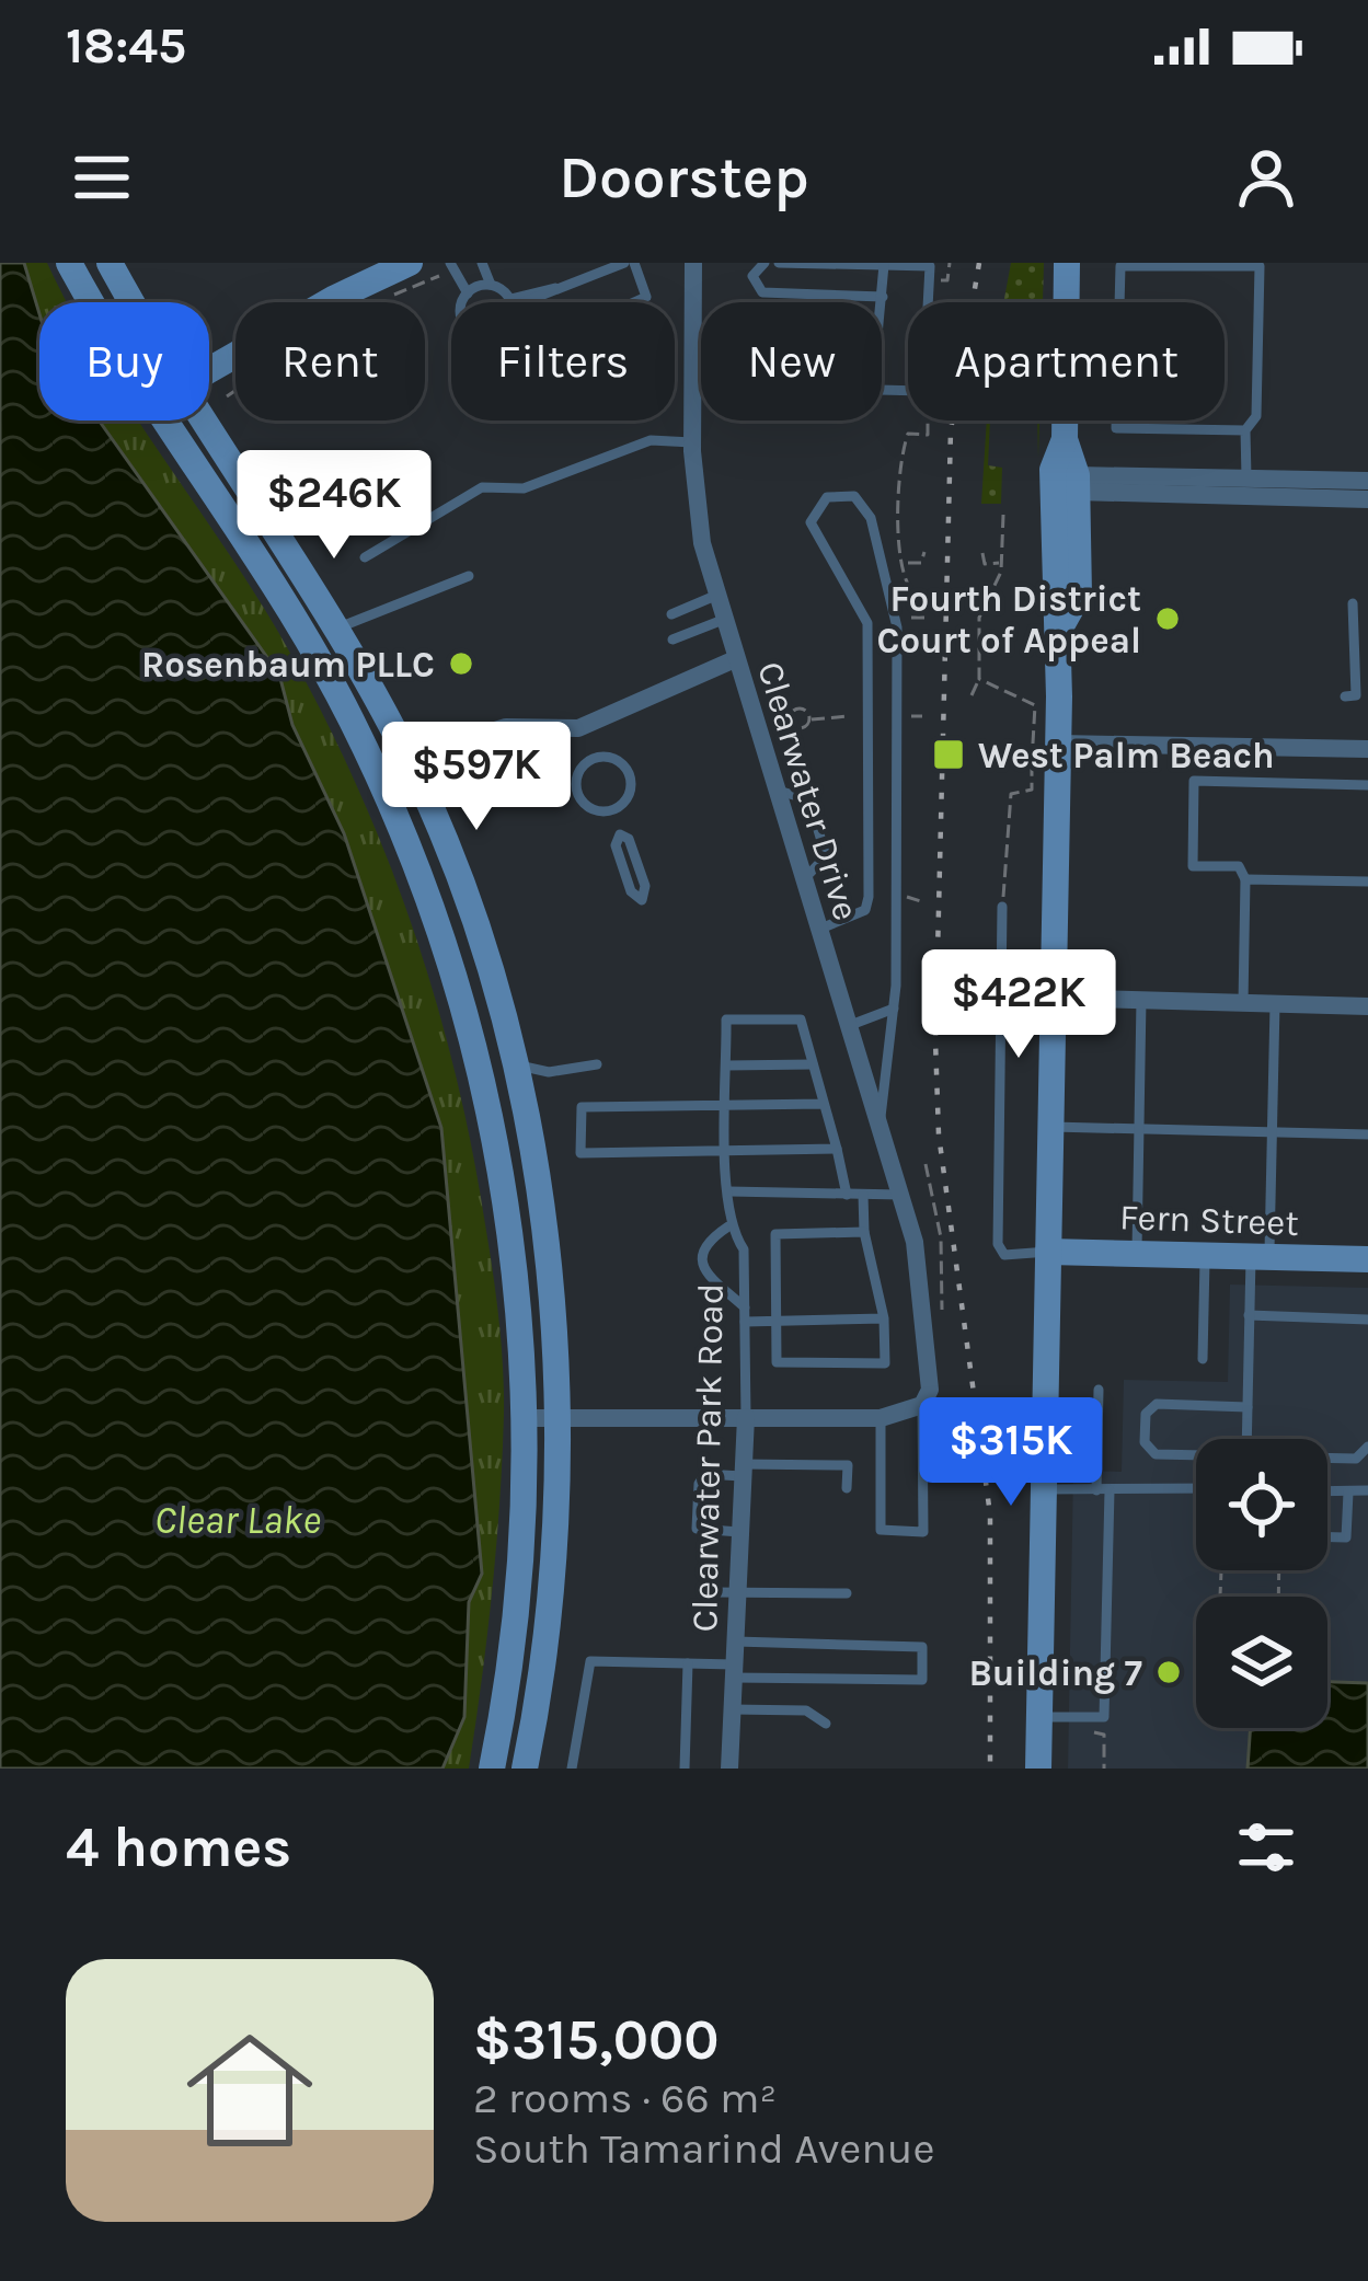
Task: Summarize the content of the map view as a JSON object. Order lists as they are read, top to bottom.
{
  "streets": {
    "main road": ["Fern Street"],
    "street": ["Clearwater Drive", "Clearwater Park Road"]
  },
  "water": ["Clear Lake"],
  "places": {
    "other": ["Fourth District Court of Appeal", "Rosenbaum PLLC", "Building 7"],
    "transit": ["West Palm Beach"]
  },
  "page": {
    "status": "18:45",
    "header": "Doorstep",
    "chip": [
      "Buy",
      "Rent",
      "Filters",
      "New",
      "Apartment"
    ],
    "price": [
      "$246K",
      "$597K",
      "$422K",
      "$315K"
    ],
    "heading": "4 homes",
    "list": [
      {
        "name": "$315,000",
        "note": "2 rooms · 66 m² · South Tamarind Avenue"
      }
    ]
  }
}
